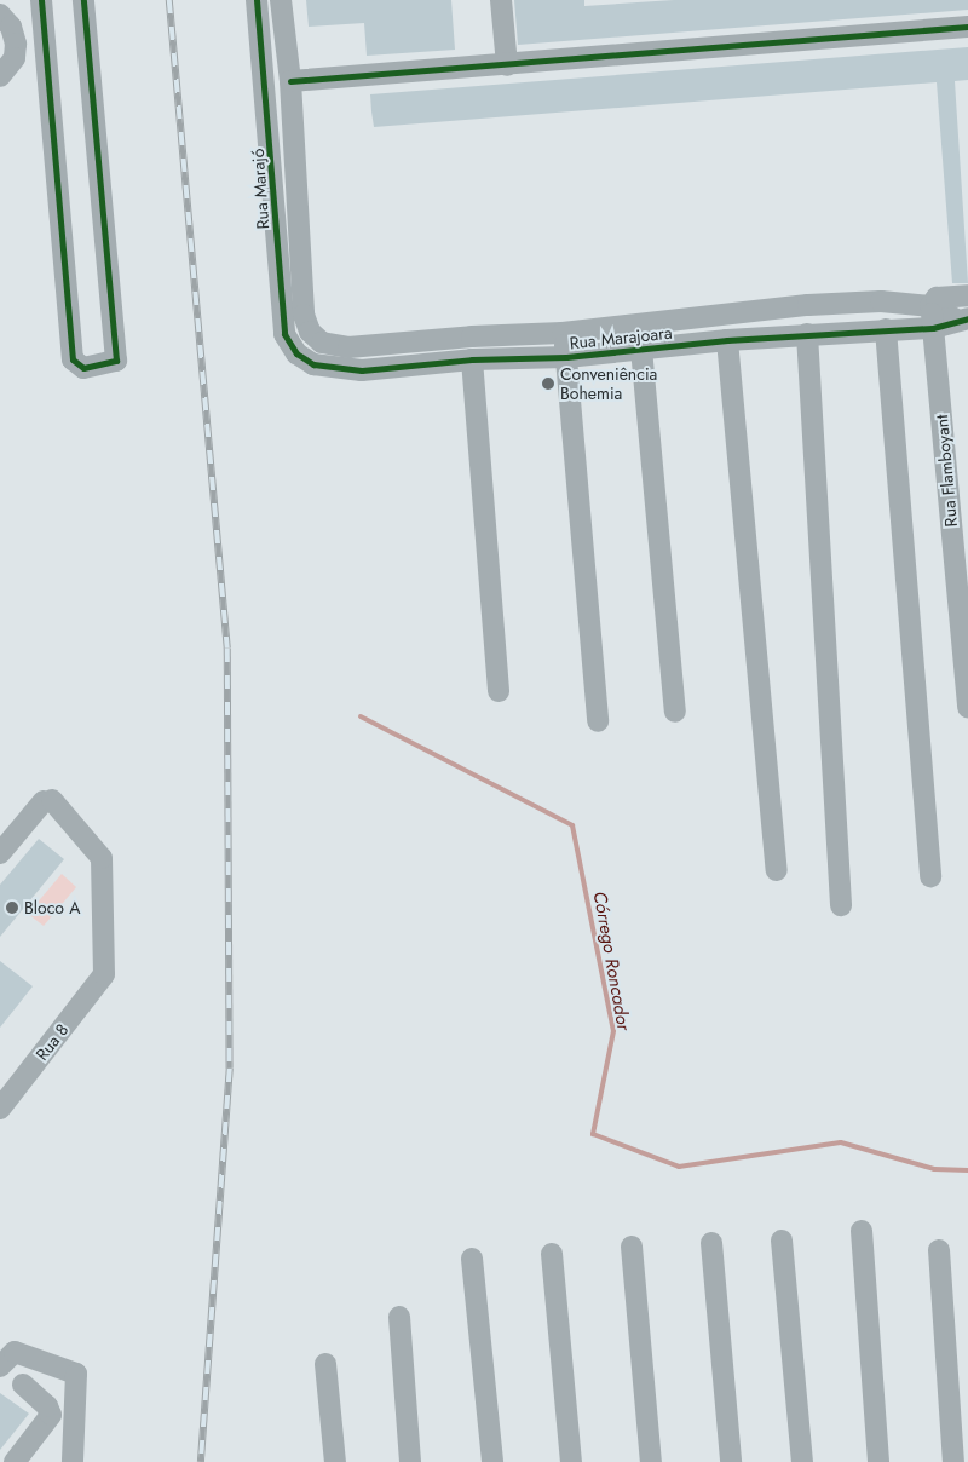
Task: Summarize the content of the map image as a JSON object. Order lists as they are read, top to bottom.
{
  "streets": {
    "street": [
      "Rua Marajó",
      "Rua Marajoara",
      "Rua Flamboyant",
      "Rua 8"
    ]
  },
  "crossings": [
    ["Rua Marajó", "Rua Marajoara"],
    ["Rua Marajoara", "Rua Flamboyant"]
  ],
  "water": ["Córrego Roncador"],
  "places": ["Conveniência Bohemia", "Bloco A"]
}
